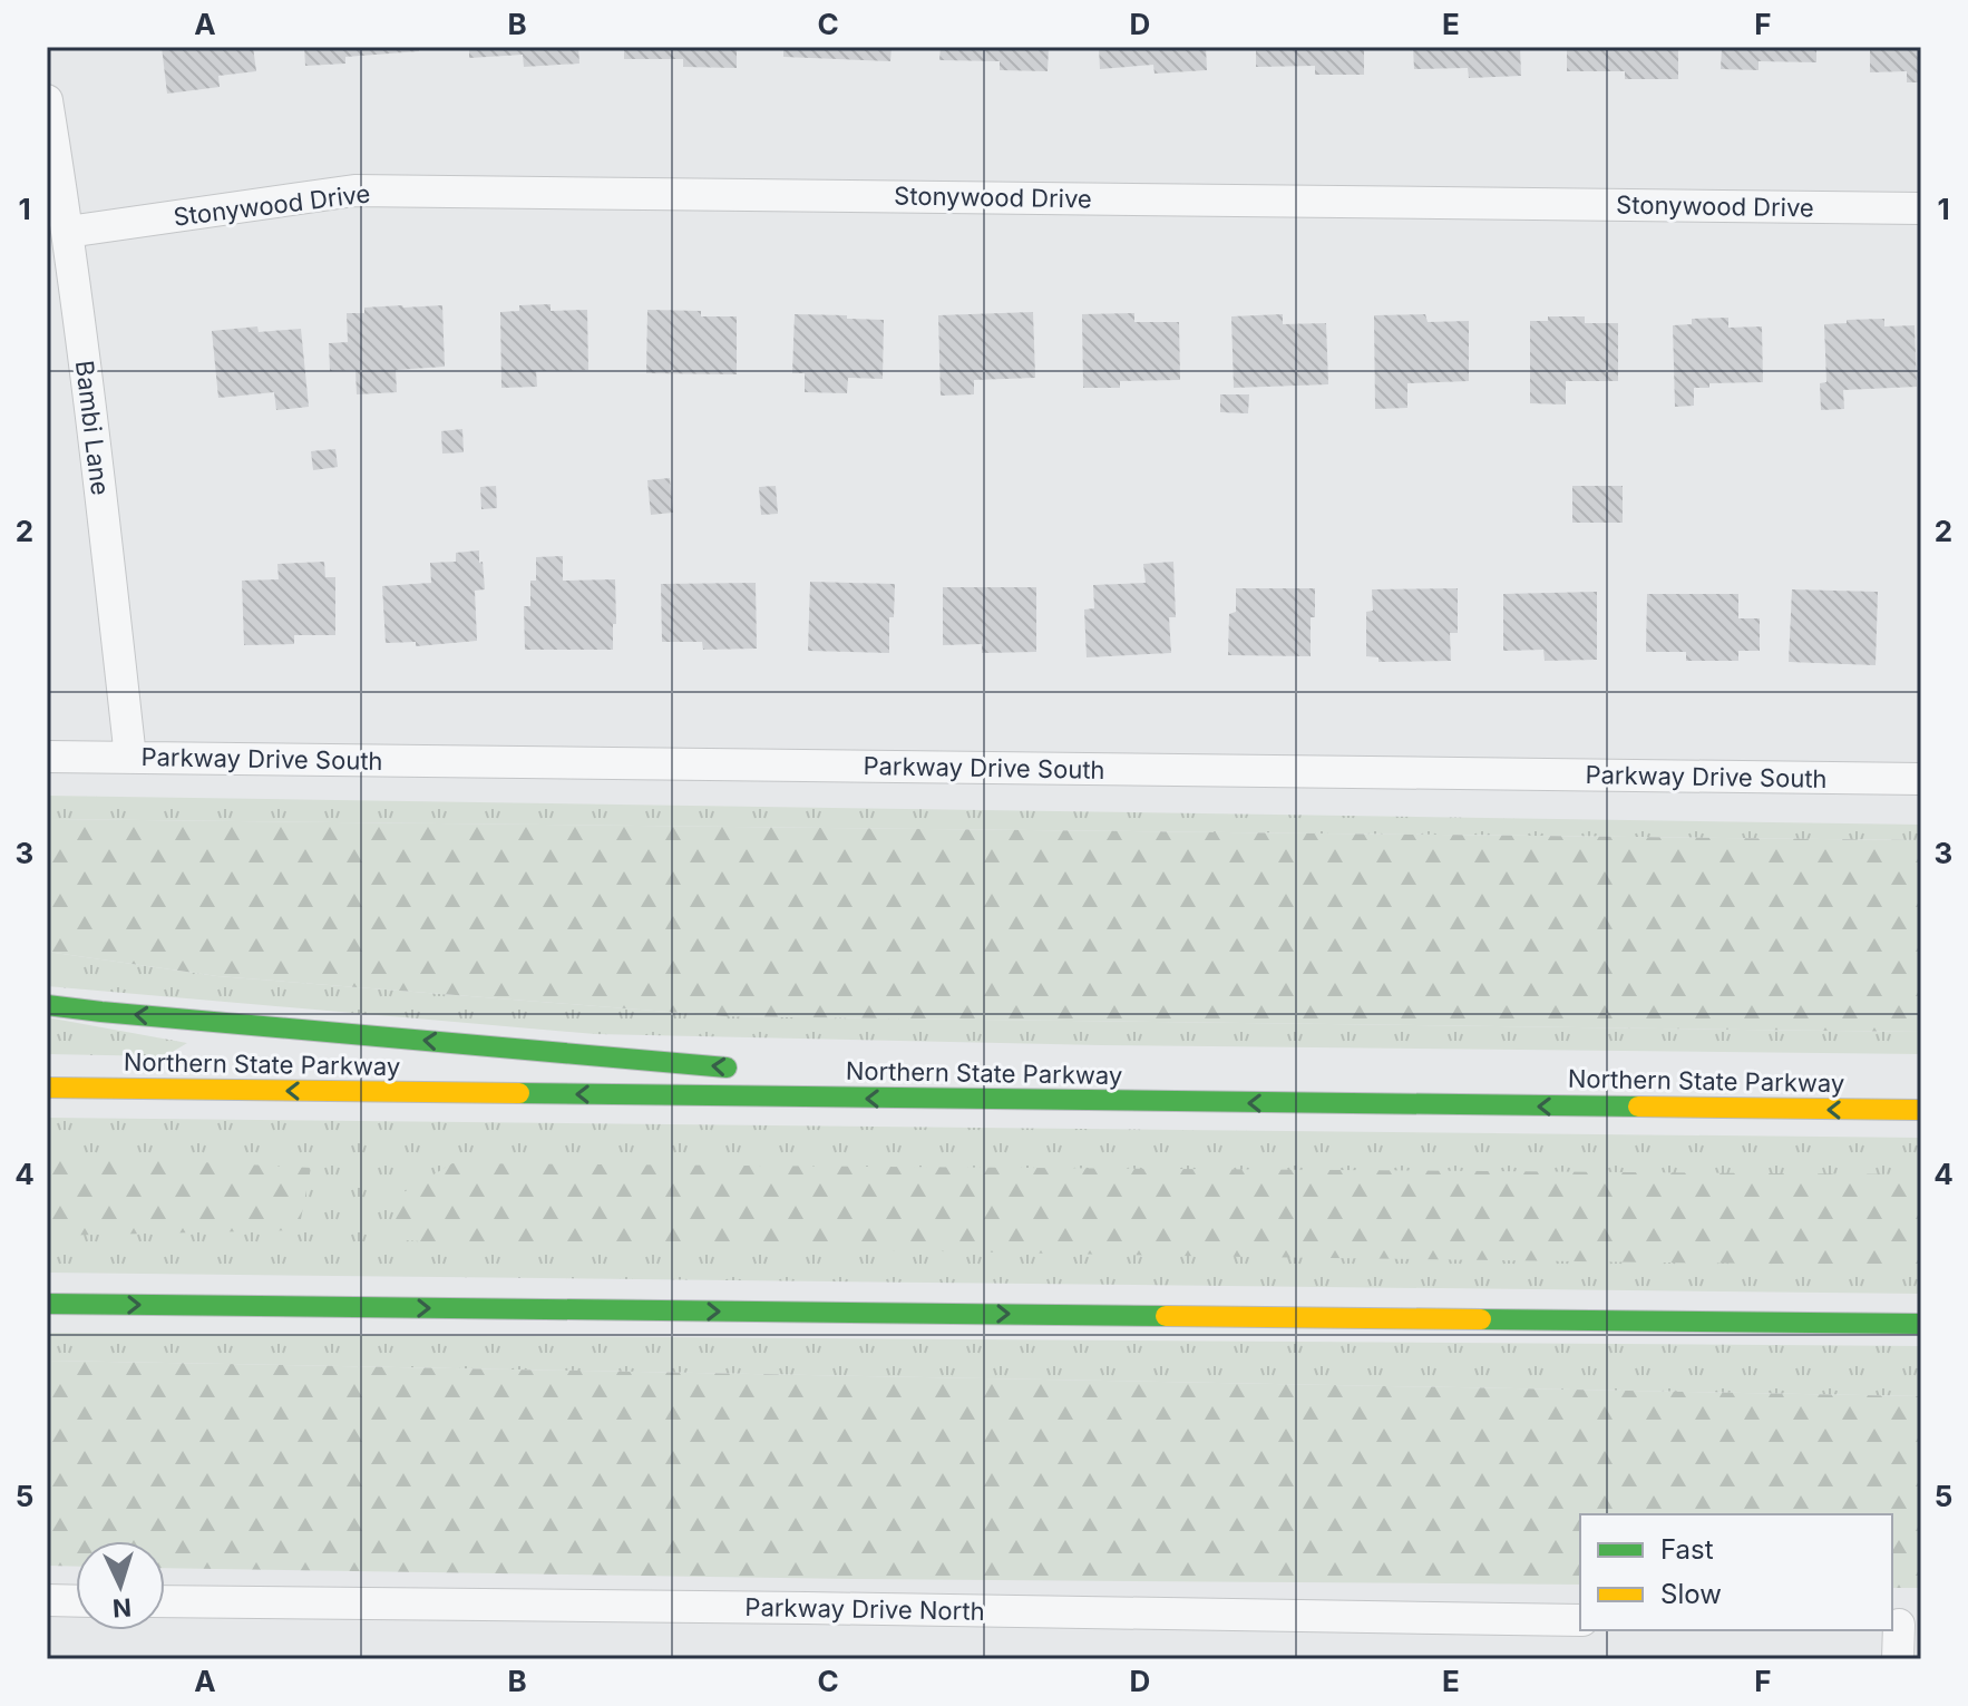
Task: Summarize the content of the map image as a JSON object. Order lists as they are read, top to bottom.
{
  "streets": {
    "highway": ["Northern State Parkway"],
    "street": [
      "Stonywood Drive",
      "Bambi Lane",
      "Parkway Drive South",
      "Parkway Drive North"
    ]
  },
  "crossings": [
    ["Stonywood Drive", "Bambi Lane"],
    ["Bambi Lane", "Parkway Drive South"]
  ],
  "legend": ["Fast", "Slow"],
  "north": "bottom",
  "grid": {
    "columns": [
      "A",
      "B",
      "C",
      "D",
      "E",
      "F"
    ],
    "rows": [
      "1",
      "2",
      "3",
      "4",
      "5"
    ]
  }
}
